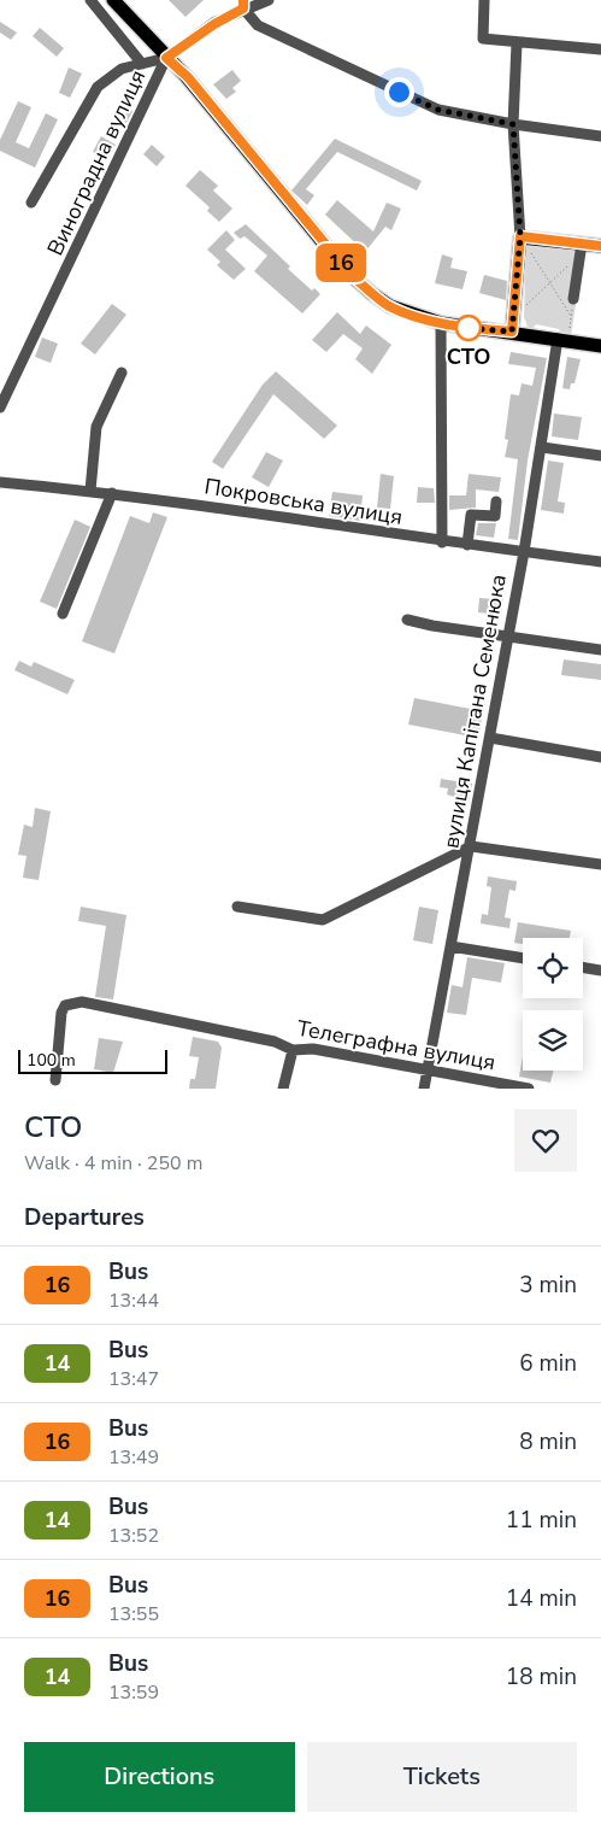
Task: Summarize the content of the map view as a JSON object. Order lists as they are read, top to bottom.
{
  "streets": {
    "street": [
      "Виноградна вулиця",
      "Покровська вулиця",
      "вулиця Капітана Семенюка",
      "Телеграфна вулиця"
    ]
  },
  "crossings": [
    ["Покровська вулиця", "вулиця Капітана Семенюка"],
    ["вулиця Капітана Семенюка", "Телеграфна вулиця"]
  ],
  "places": ["СТО"],
  "lines": ["bus line 16"],
  "scale_bar": "100 m",
  "page": {
    "on_map": "16",
    "scale": "100 m",
    "heading": [
      ["СТО", "Walk · 4 min · 250 m"],
      "Departures"
    ],
    "list": [
      {
        "mark": "16",
        "name": "Bus",
        "note": "13:44",
        "value": "3 min"
      },
      {
        "mark": "14",
        "name": "Bus",
        "note": "13:47",
        "value": "6 min"
      },
      {
        "mark": "16",
        "name": "Bus",
        "note": "13:49",
        "value": "8 min"
      },
      {
        "mark": "14",
        "name": "Bus",
        "note": "13:52",
        "value": "11 min"
      },
      {
        "mark": "16",
        "name": "Bus",
        "note": "13:55",
        "value": "14 min"
      },
      {
        "mark": "14",
        "name": "Bus",
        "note": "13:59",
        "value": "18 min"
      }
    ],
    "buttons": ["Directions", "Tickets"]
  }
}
